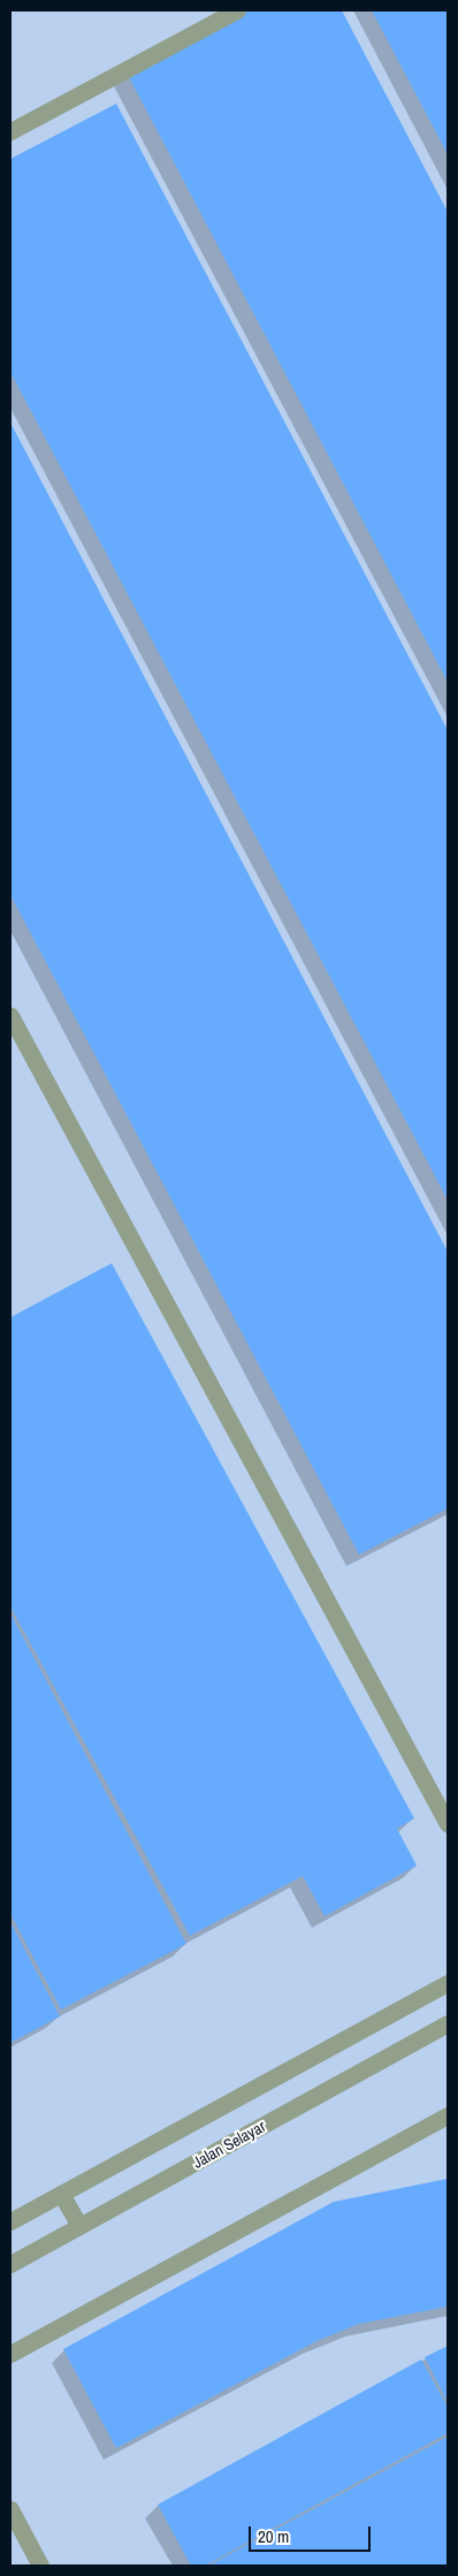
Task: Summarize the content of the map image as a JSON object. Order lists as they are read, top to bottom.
{
  "streets": {
    "street": ["Jalan Selayar"]
  },
  "scale_bar": "20 m"
}
